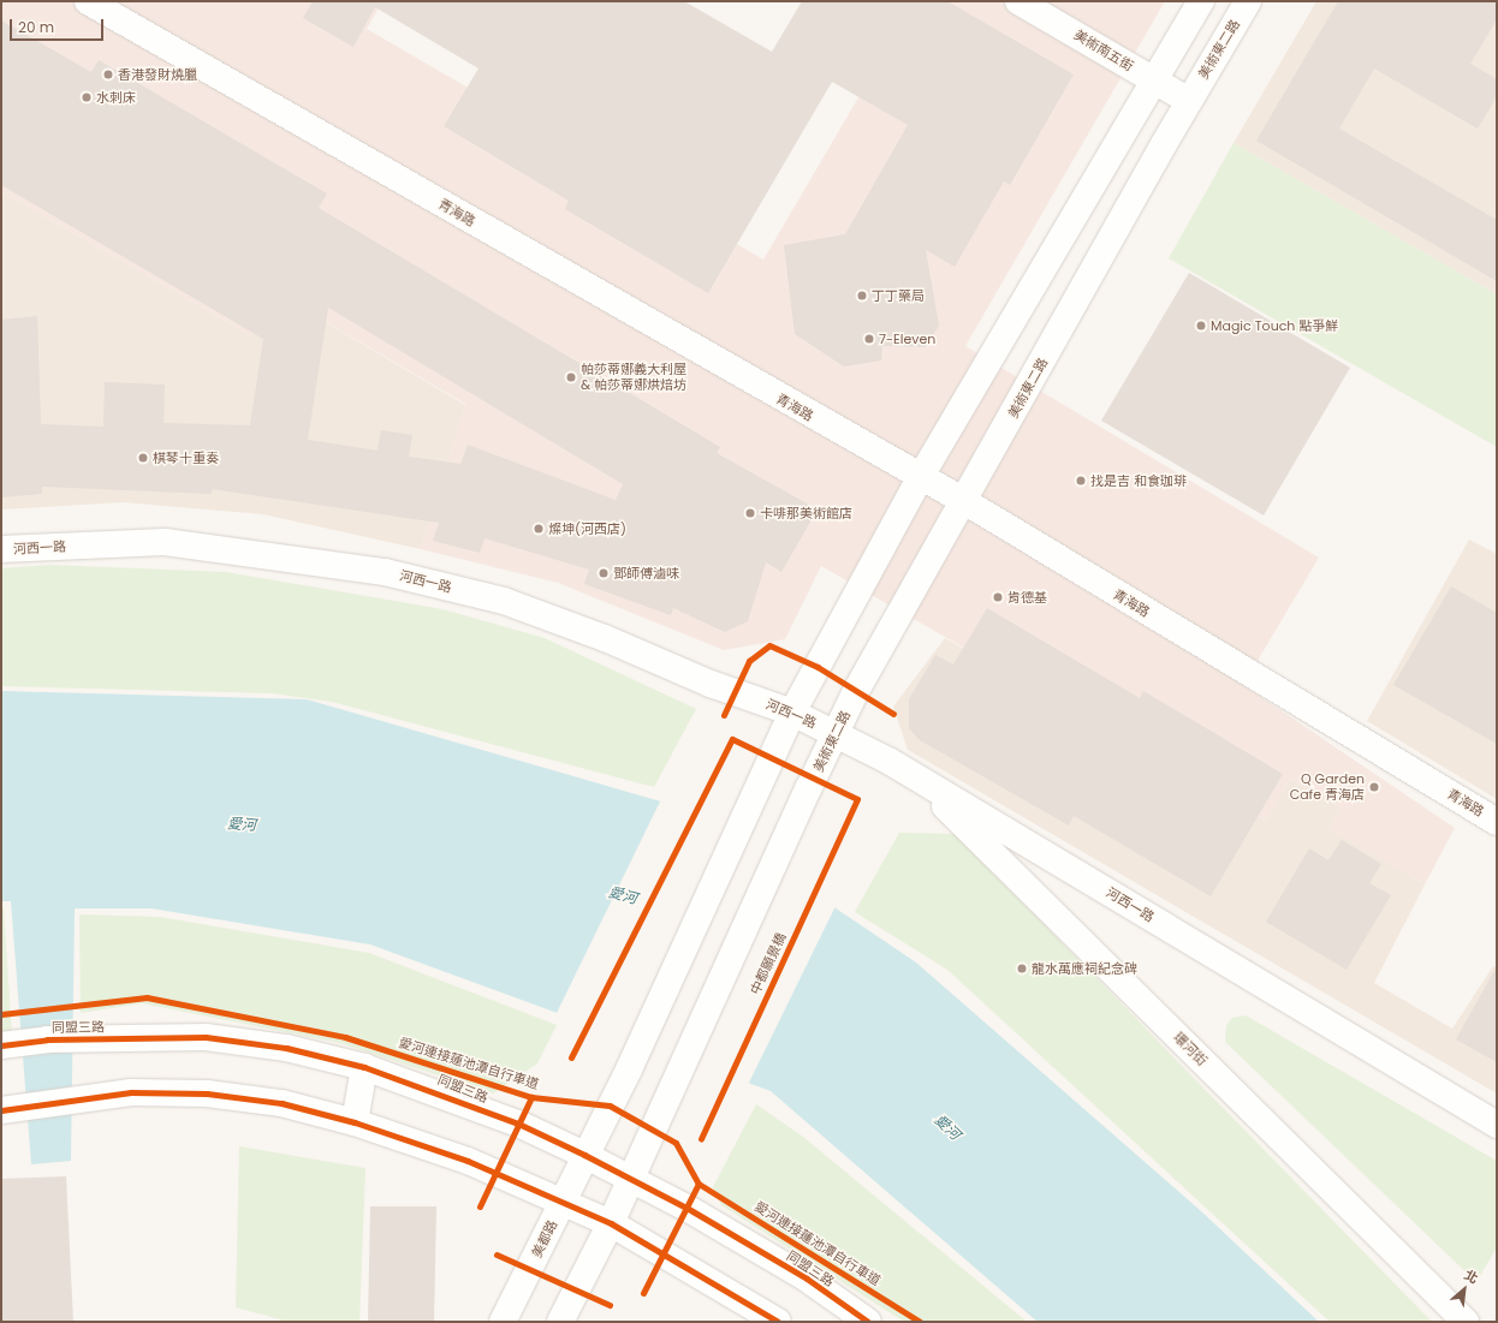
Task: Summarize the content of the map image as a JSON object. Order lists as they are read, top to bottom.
{
  "streets": {
    "street": [
      "美術東二路",
      "美術南五街",
      "青海路",
      "河西一路",
      "同盟三路",
      "環河街",
      "美都路"
    ],
    "cycle path": ["中都願景橋", "愛河連接蓮池潭自行車道"]
  },
  "crossings": [
    ["美術東二路", "美術南五街"],
    ["美術東二路", "青海路"],
    ["美術東二路", "河西一路"],
    ["美術東二路", "同盟三路"],
    ["河西一路", "環河街"],
    ["同盟三路", "美都路"]
  ],
  "water": ["愛河"],
  "places": [
    "香港發財燒臘",
    "水刺床",
    "丁丁藥局",
    "Magic Touch 點爭鮮",
    "7-Eleven",
    "帕莎蒂娜義大利屋 & 帕莎蒂娜烘焙坊",
    "棋琴十重奏",
    "找是吉 和食珈琲",
    "卡啡那美術館店",
    "燦坤(河西店)",
    "鄧師傅滷味",
    "肯德基",
    "Q Garden Cafe 青海店",
    "龍水萬應祠紀念碑"
  ],
  "scale_bar": "20 m",
  "north": "top right"
}
